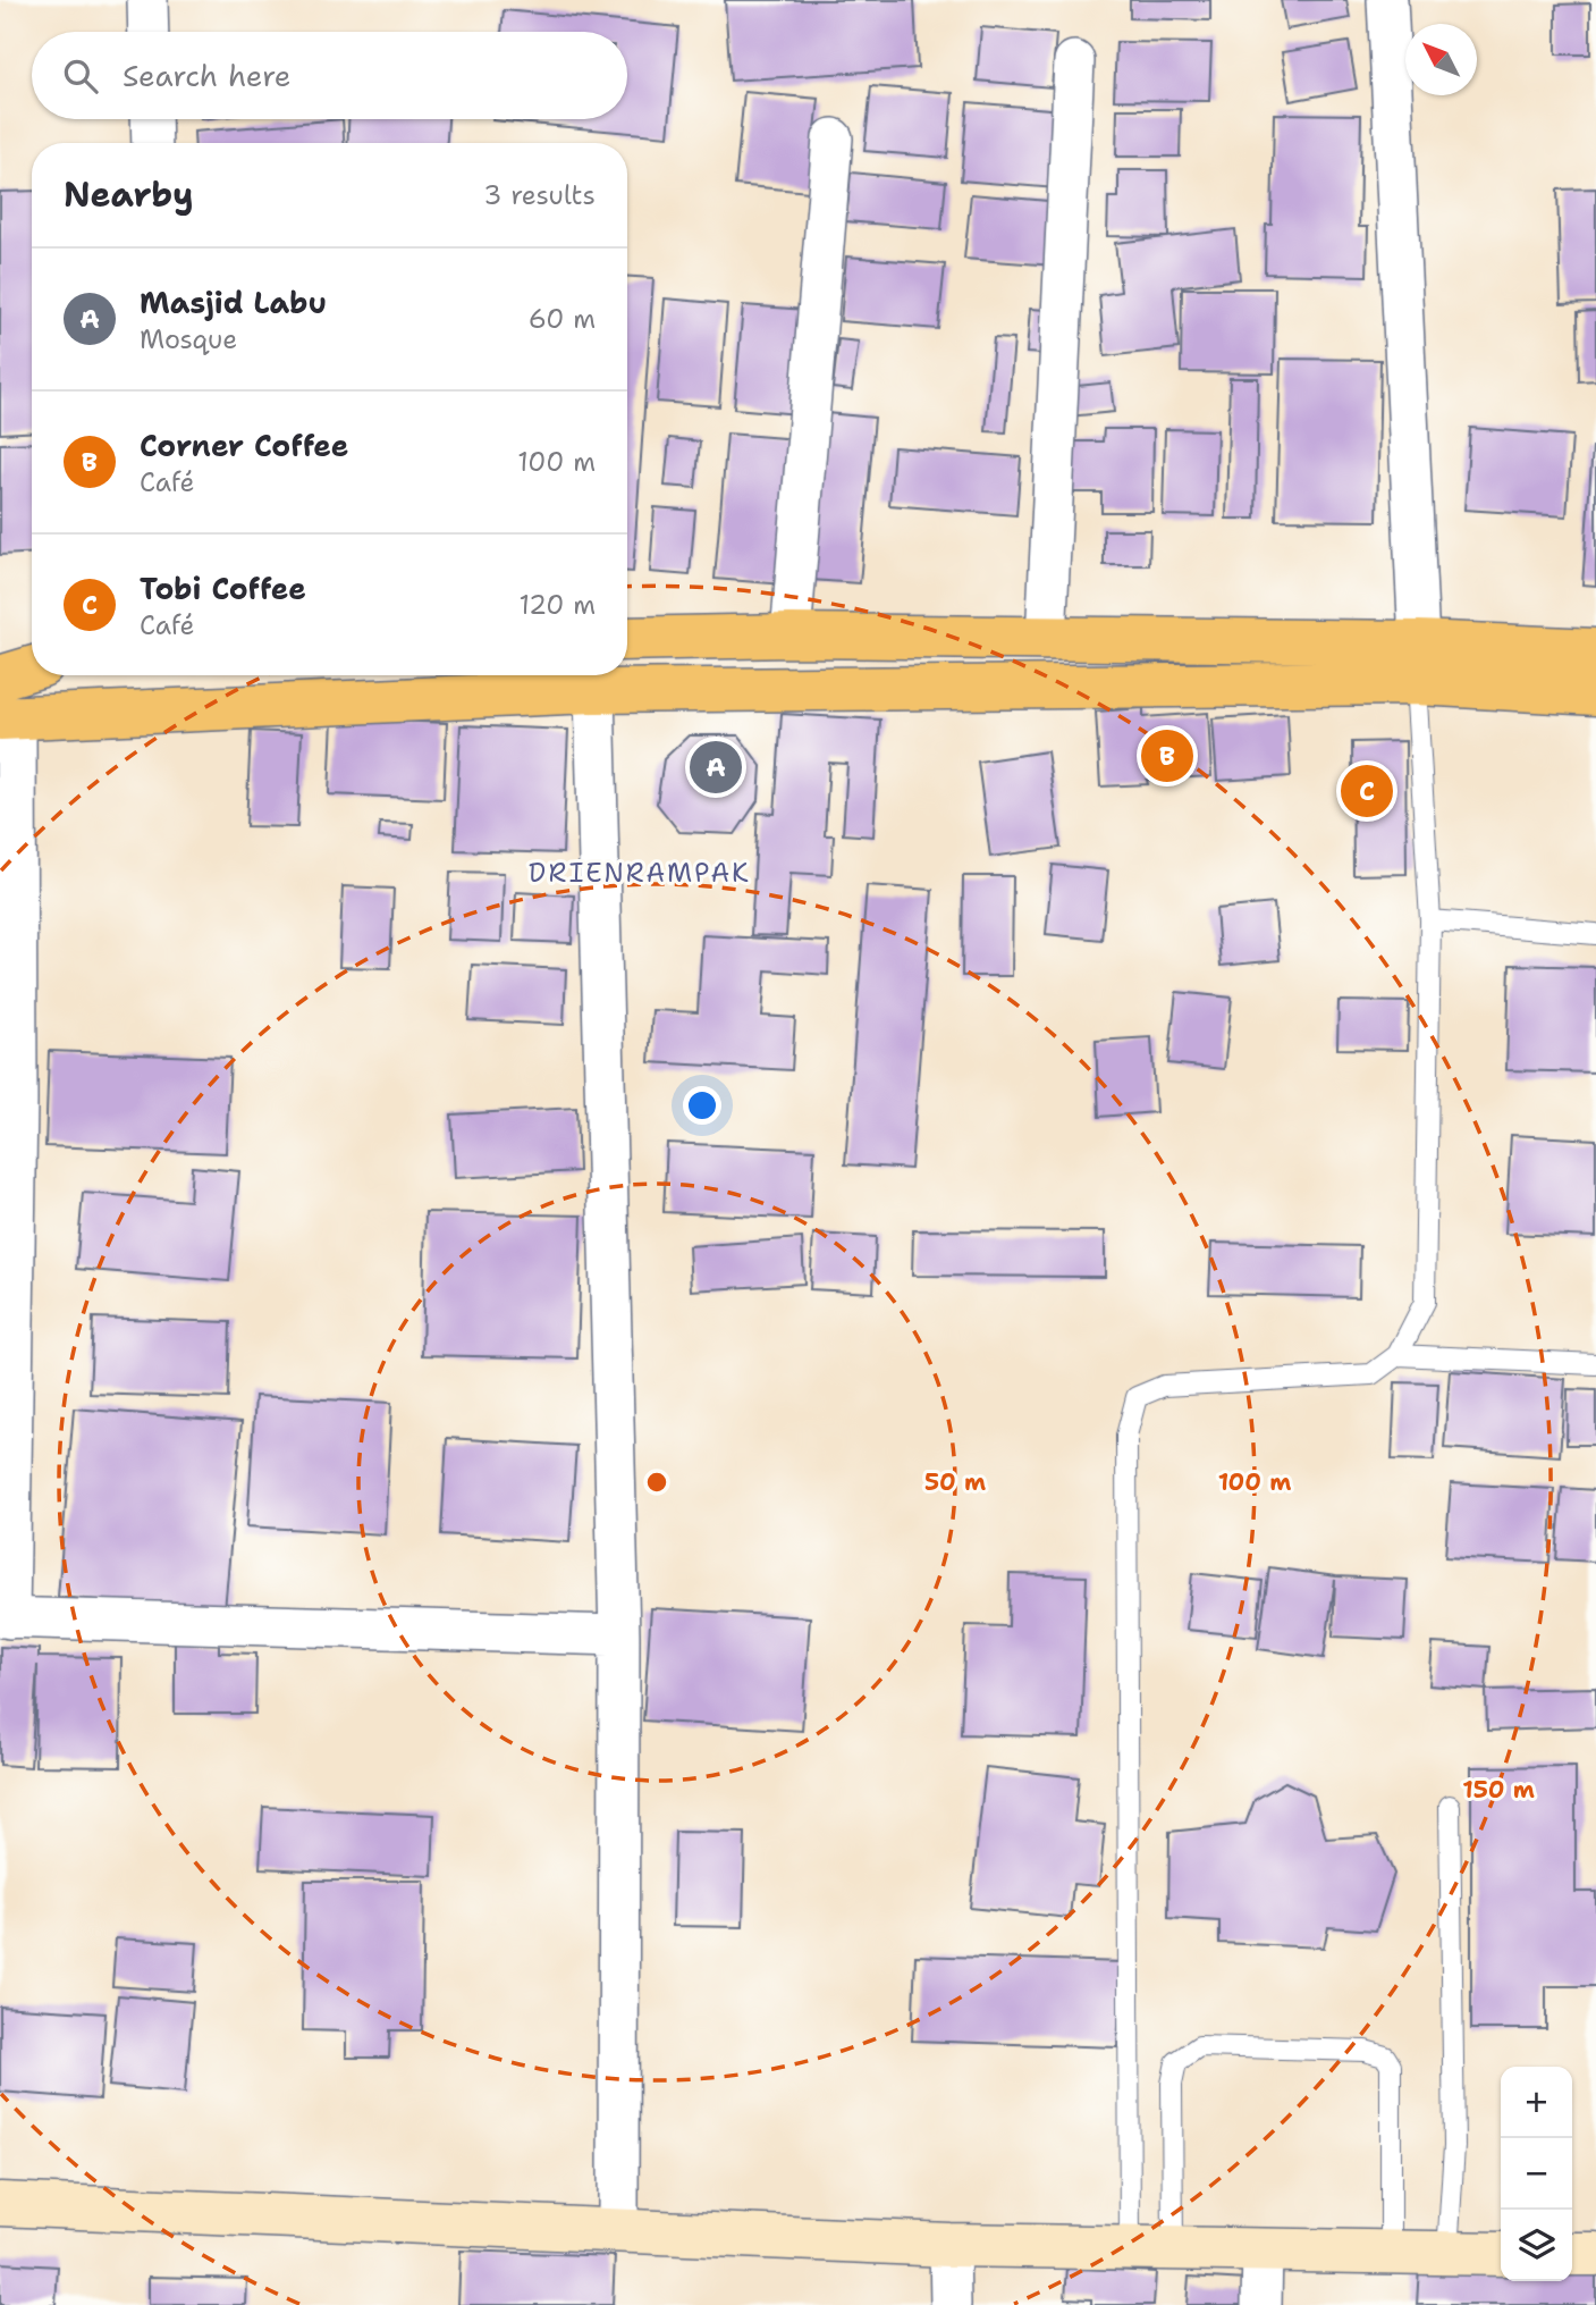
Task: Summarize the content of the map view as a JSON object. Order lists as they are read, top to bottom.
{
  "districts": ["DRIENRAMPAK"],
  "north": "top left",
  "page": {
    "search": "Search here",
    "heading": ["Nearby", "3 results"],
    "list": [
      {
        "mark": "A",
        "name": "Masjid Labu",
        "note": "Mosque",
        "value": "60 m"
      },
      {
        "mark": "B",
        "name": "Corner Coffee",
        "note": "Café",
        "value": "100 m"
      },
      {
        "mark": "C",
        "name": "Tobi Coffee",
        "note": "Café",
        "value": "120 m"
      }
    ],
    "pins": ["B", "A", "C"],
    "map_buttons": ["+", "−"]
  },
  "rings": ["50 m", "100 m", "150 m"]
}
